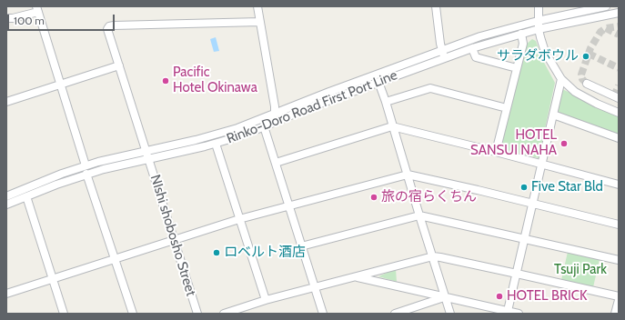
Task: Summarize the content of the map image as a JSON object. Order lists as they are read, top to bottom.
{
  "streets": {
    "street": ["Rinko-Doro Road First Port Line", "NIshi shobosho Street"]
  },
  "crossings": [
    ["Rinko-Doro Road First Port Line", "NIshi shobosho Street"]
  ],
  "parks": ["Tsuji Park"],
  "places": [
    "サラダボウル",
    "Pacific Hotel Okinawa",
    "HOTEL SANSUI NAHA",
    "Five Star Bld",
    "旅の宿らくちん",
    "ロベルト酒店",
    "HOTEL BRICK"
  ],
  "scale_bar": "100 m"
}
